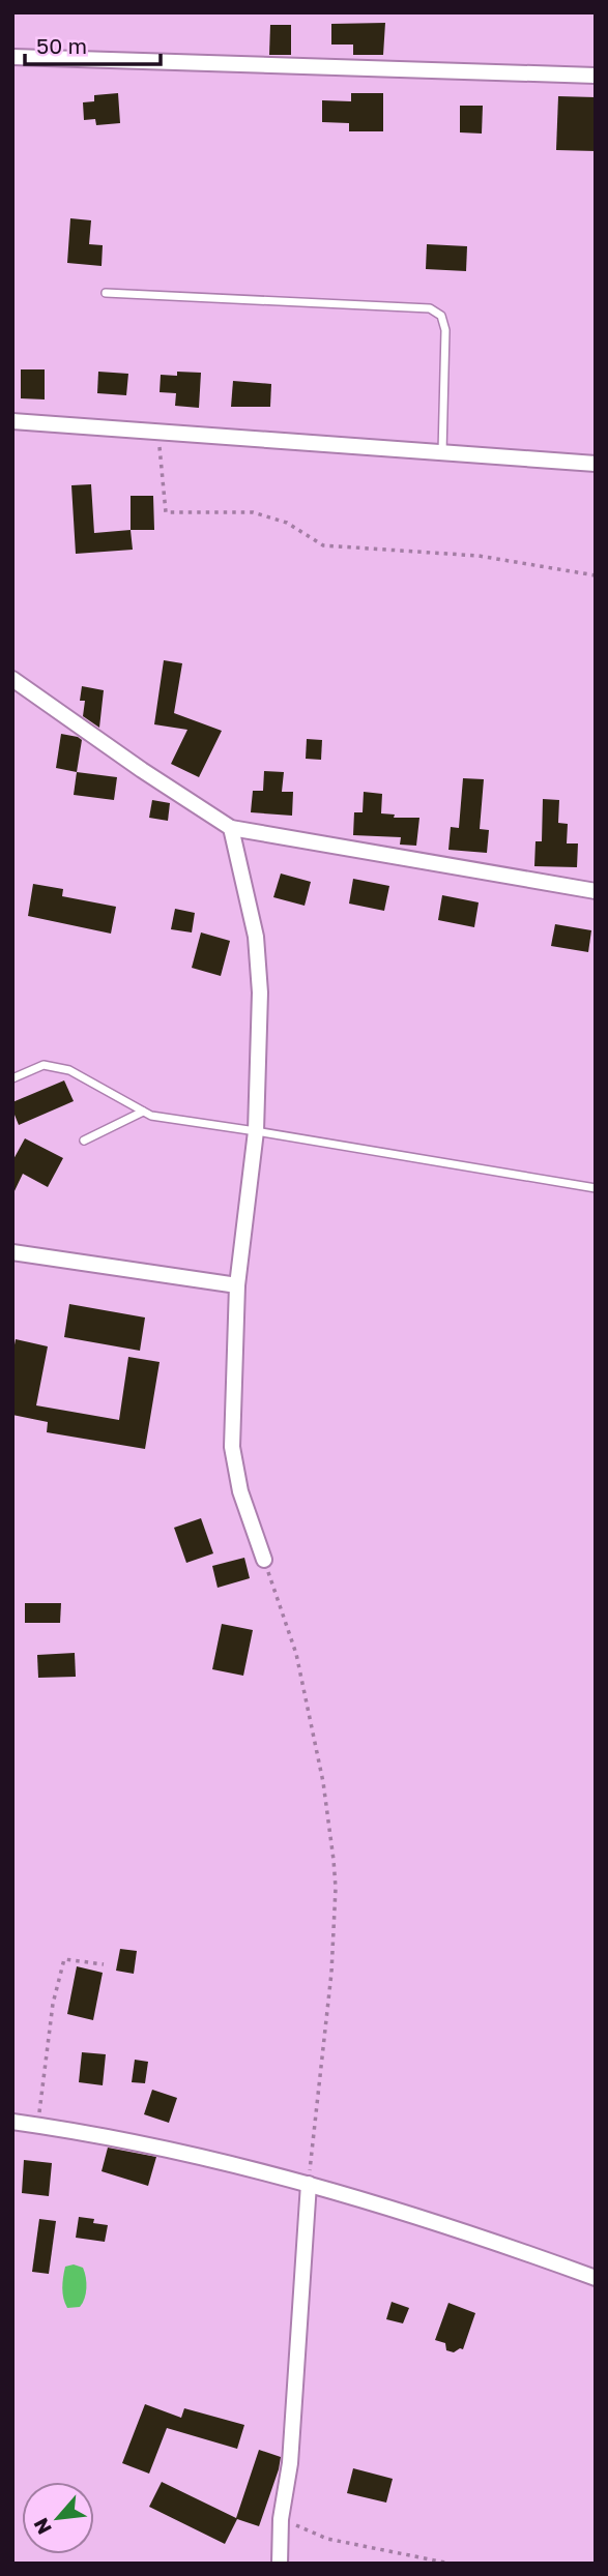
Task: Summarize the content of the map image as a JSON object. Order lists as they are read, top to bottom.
{
  "scale_bar": "50 m",
  "north": "bottom left"
}
